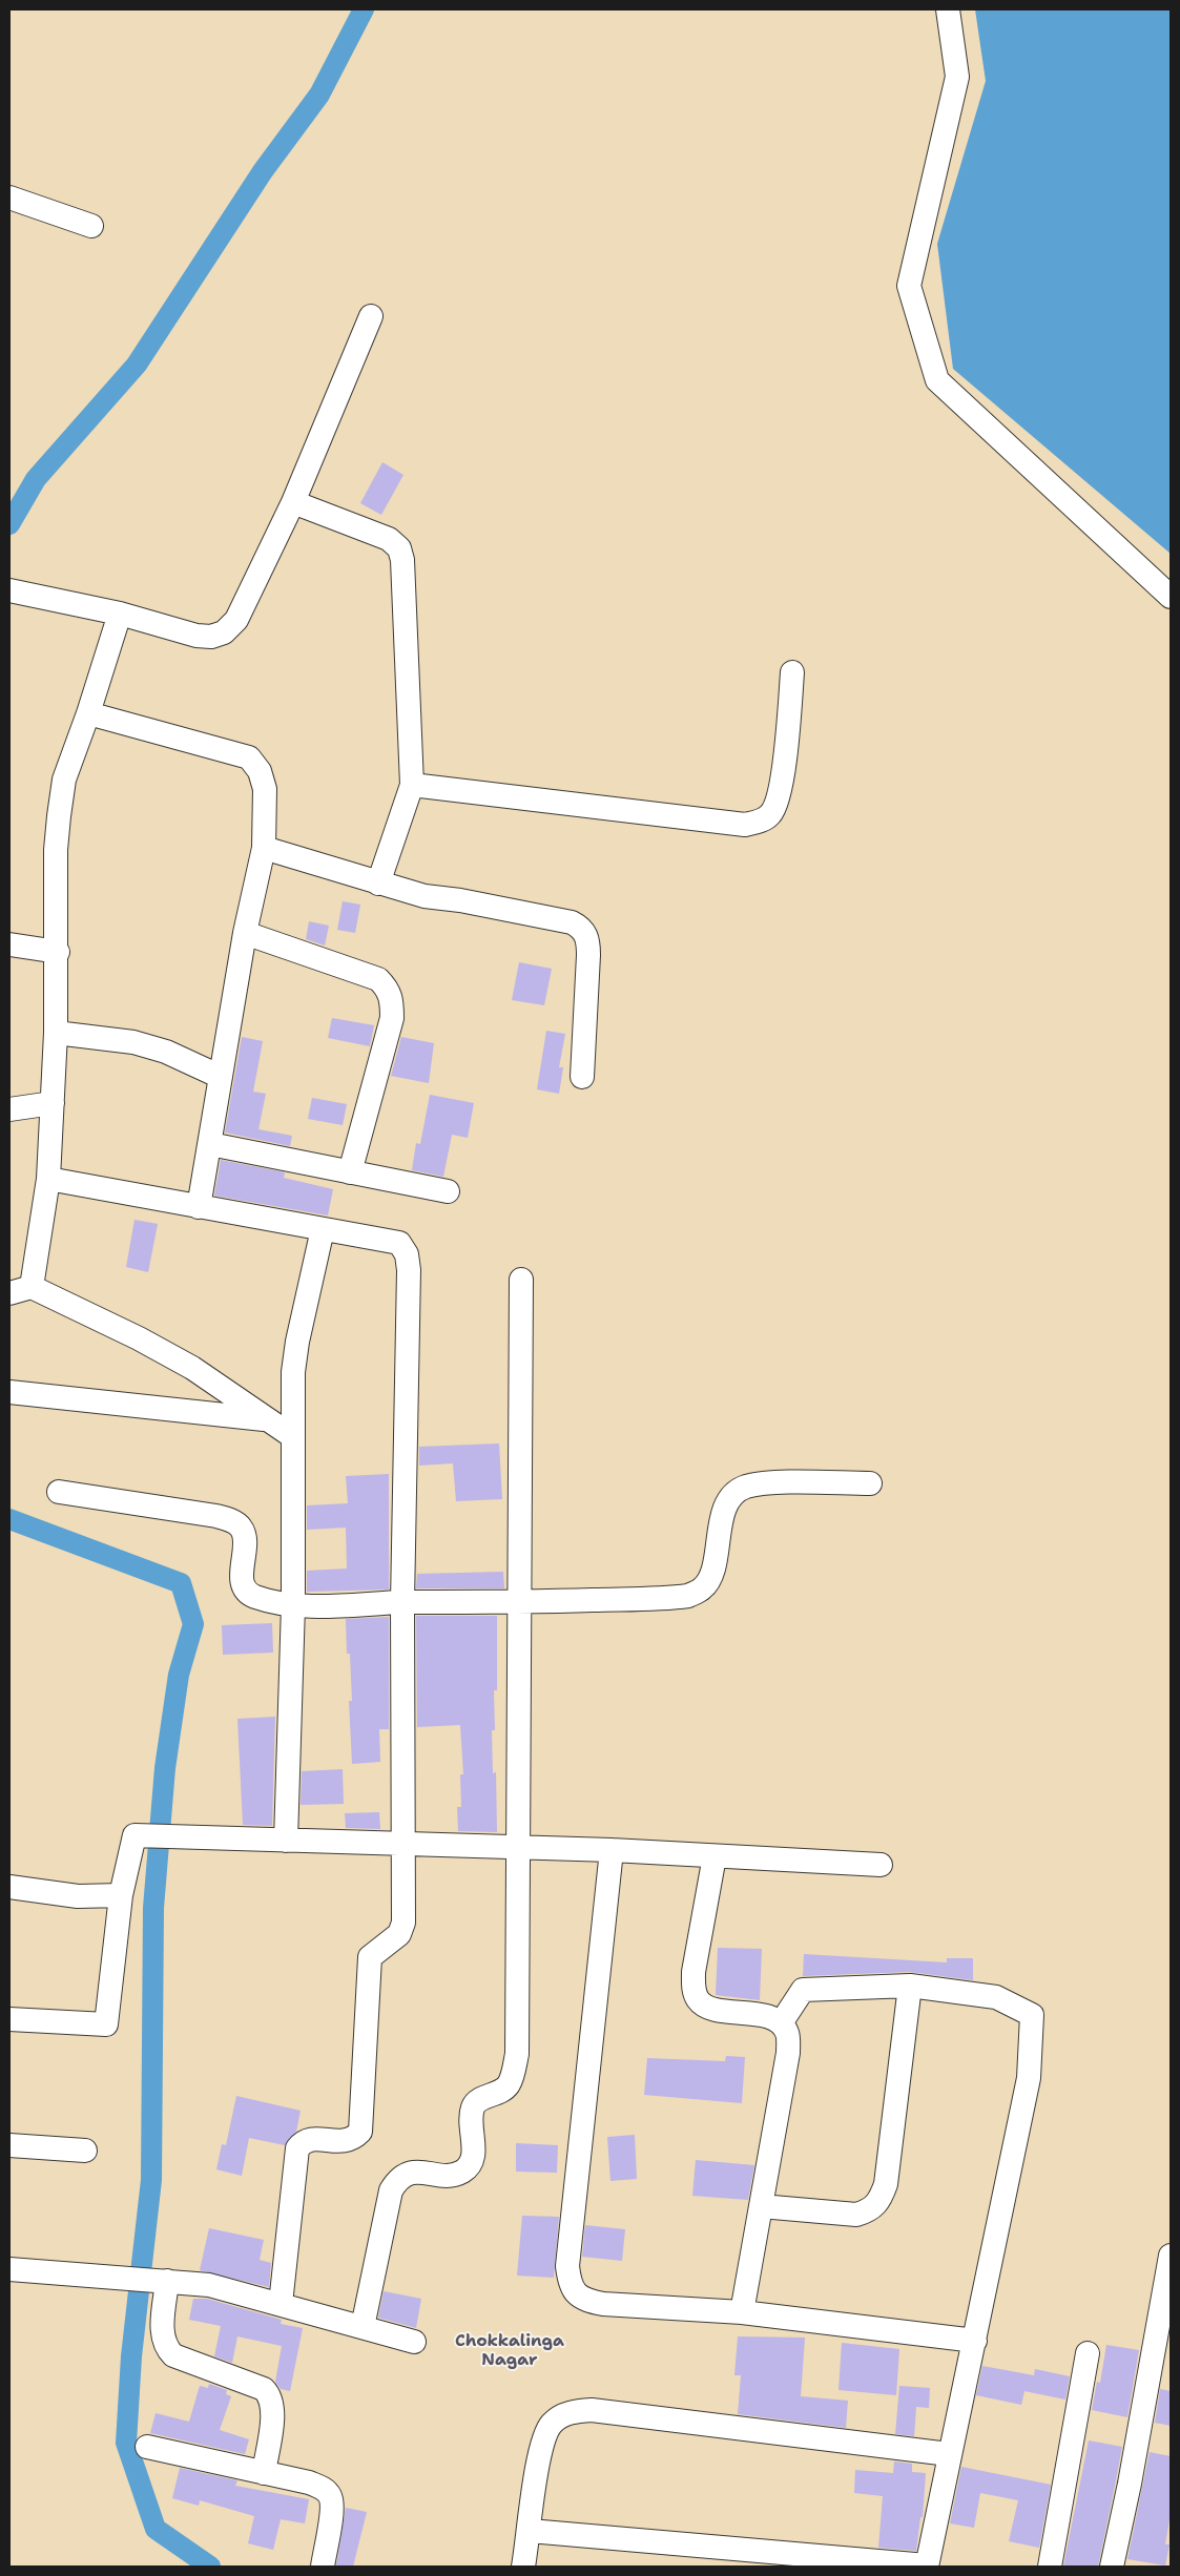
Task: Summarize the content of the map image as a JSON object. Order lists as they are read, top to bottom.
{
  "districts": ["Chokkalinga Nagar"]
}
